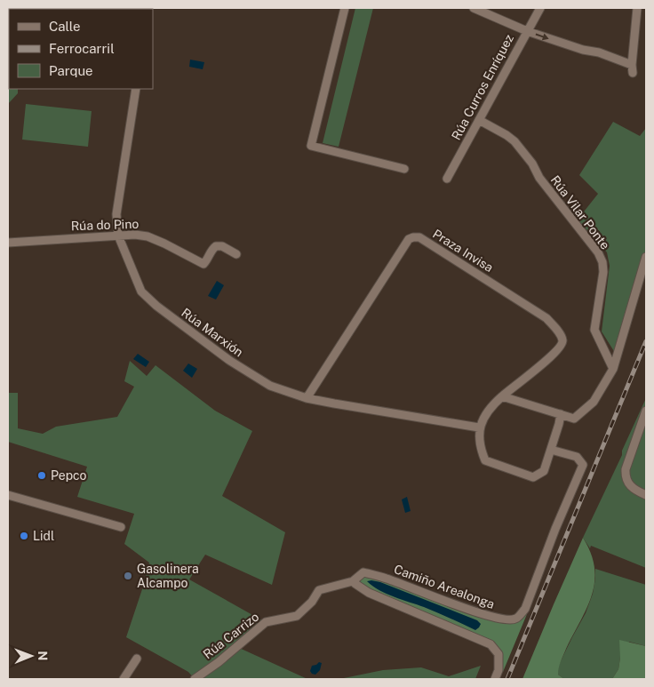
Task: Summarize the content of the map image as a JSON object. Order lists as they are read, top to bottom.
{
  "streets": {
    "street": [
      "Rúa Curros Enríquez",
      "Rúa Vilar Ponte",
      "Rúa do Pino",
      "Praza Invisa",
      "Rúa Marxión",
      "Camiño Arealonga",
      "Rúa Carrizo"
    ]
  },
  "crossings": [
    ["Rúa Curros Enríquez", "Rúa Vilar Ponte"],
    ["Rúa do Pino", "Rúa Marxión"],
    ["Praza Invisa", "Rúa Marxión"],
    ["Praza Invisa", "Camiño Arealonga"],
    ["Rúa Marxión", "Camiño Arealonga"],
    ["Camiño Arealonga", "Rúa Carrizo"]
  ],
  "places": ["Pepco", "Lidl", "Gasolinera Alcampo"],
  "legend": ["Calle", "Ferrocarril", "Parque"],
  "north": "right"
}
